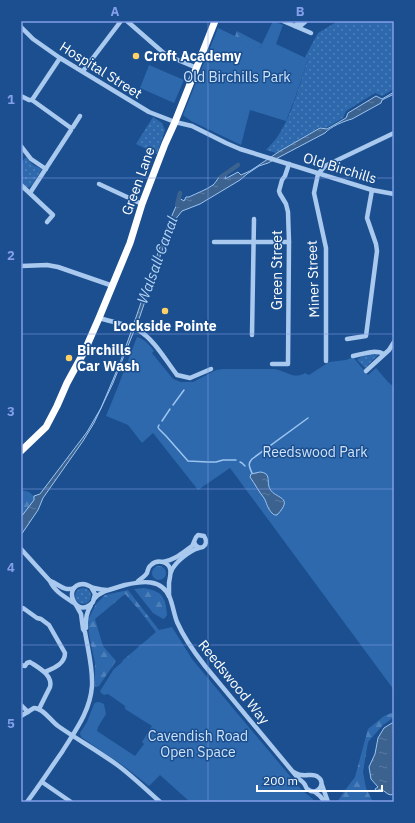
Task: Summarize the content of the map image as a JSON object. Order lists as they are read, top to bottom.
{
  "streets": {
    "highway": ["Green Lane"],
    "street": [
      "Hospital Street",
      "Old Birchills",
      "Green Street",
      "Miner Street",
      "Reedswood Way"
    ]
  },
  "crossings": [
    ["Hospital Street", "Old Birchills"],
    ["Hospital Street", "Green Lane"],
    ["Old Birchills", "Green Lane"],
    ["Old Birchills", "Green Street"],
    ["Old Birchills", "Miner Street"]
  ],
  "water": ["Walsall Canal"],
  "parks": ["Old Birchills Park", "Reedswood Park", "Cavendish Road Open Space"],
  "places": ["Croft Academy", "Lockside Pointe", "Birchills Car Wash"],
  "scale_bar": "200 m",
  "grid": {
    "columns": ["A", "B"],
    "rows": [
      "1",
      "2",
      "3",
      "4",
      "5"
    ]
  }
}
